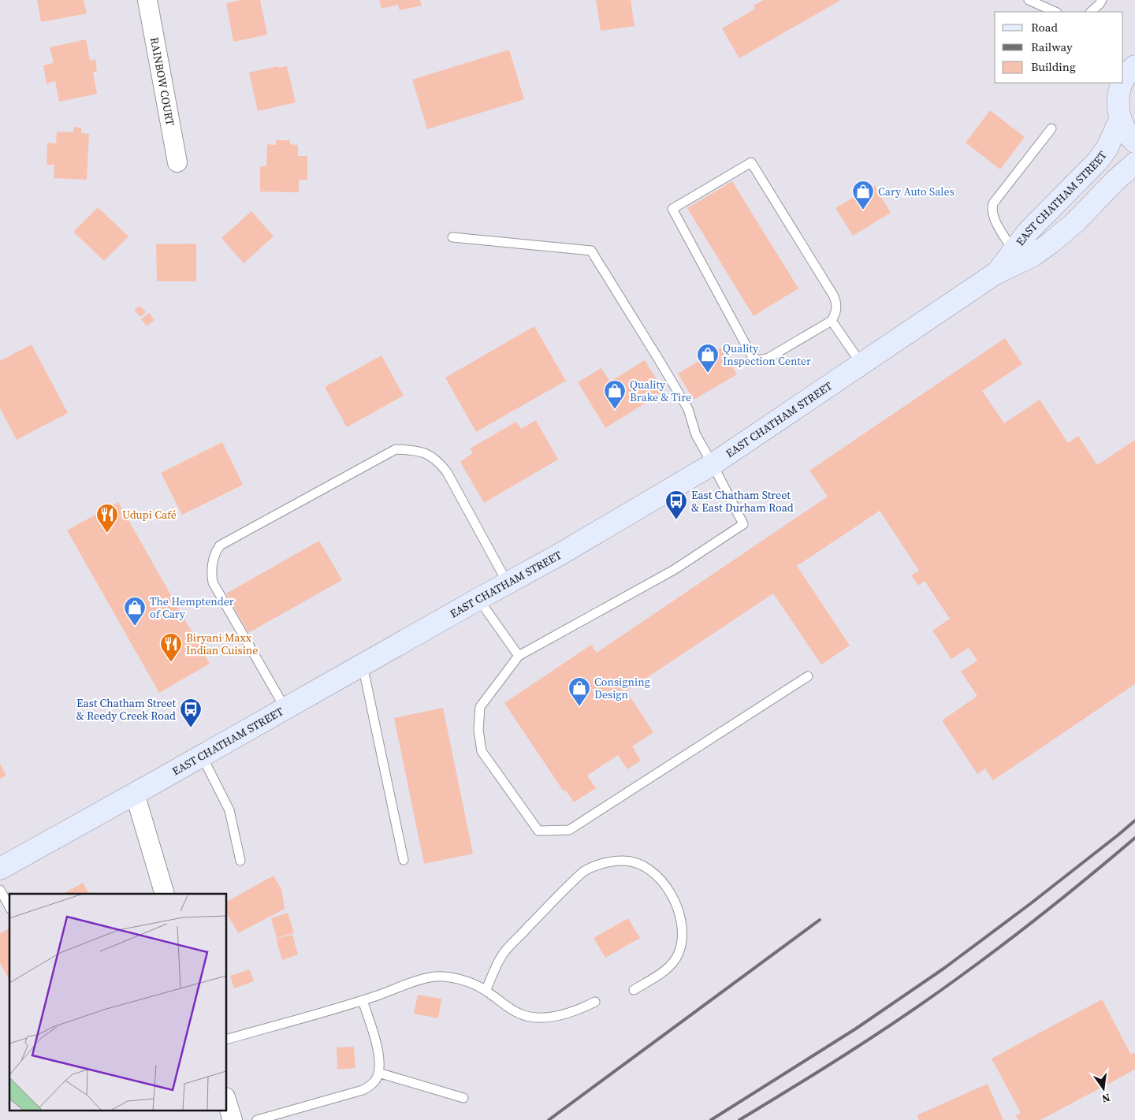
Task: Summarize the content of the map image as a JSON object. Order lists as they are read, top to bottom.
{
  "streets": {
    "main road": ["EAST CHATHAM STREET"],
    "street": ["RAINBOW COURT"]
  },
  "places": {
    "shop": [
      "Cary Auto Sales",
      "Quality Inspection Center",
      "Quality Brake & Tire",
      "The Hemptender of Cary",
      "Consigning Design"
    ],
    "bus stop": ["East Chatham Street & East Durham Road", "East Chatham Street & Reedy Creek Road"],
    "restaurant": ["Udupi Café", "Biryani Maxx Indian Cuisine"]
  },
  "legend": ["Road", "Railway", "Building"],
  "north": "bottom"
}
